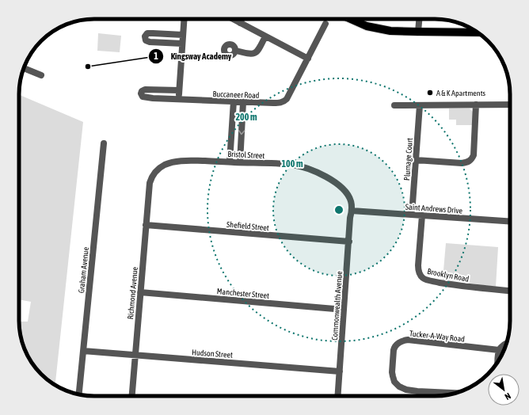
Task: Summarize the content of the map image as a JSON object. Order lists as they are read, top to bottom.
{
  "streets": {
    "street": [
      "Buccaneer Road",
      "Bristol Street",
      "Plumage Court",
      "Saint Andrews Drive",
      "Shefield Street",
      "Graham Avenue",
      "Brooklyn Road",
      "Richmond Avenue",
      "Manchester Street",
      "Commonwealth Avenue",
      "Tucker-A-Way Road",
      "Hudson Street"
    ]
  },
  "crossings": [
    ["Bristol Street", "Saint Andrews Drive"],
    ["Bristol Street", "Richmond Avenue"],
    ["Bristol Street", "Commonwealth Avenue"],
    ["Plumage Court", "Saint Andrews Drive"],
    ["Saint Andrews Drive", "Brooklyn Road"],
    ["Saint Andrews Drive", "Commonwealth Avenue"],
    ["Shefield Street", "Richmond Avenue"],
    ["Shefield Street", "Commonwealth Avenue"],
    ["Graham Avenue", "Hudson Street"],
    ["Richmond Avenue", "Manchester Street"],
    ["Richmond Avenue", "Hudson Street"],
    ["Manchester Street", "Commonwealth Avenue"],
    ["Commonwealth Avenue", "Hudson Street"]
  ],
  "places": ["Kingsway Academy", "A & K Apartments"],
  "north": "bottom right",
  "rings": ["200 m", "100 m"]
}
